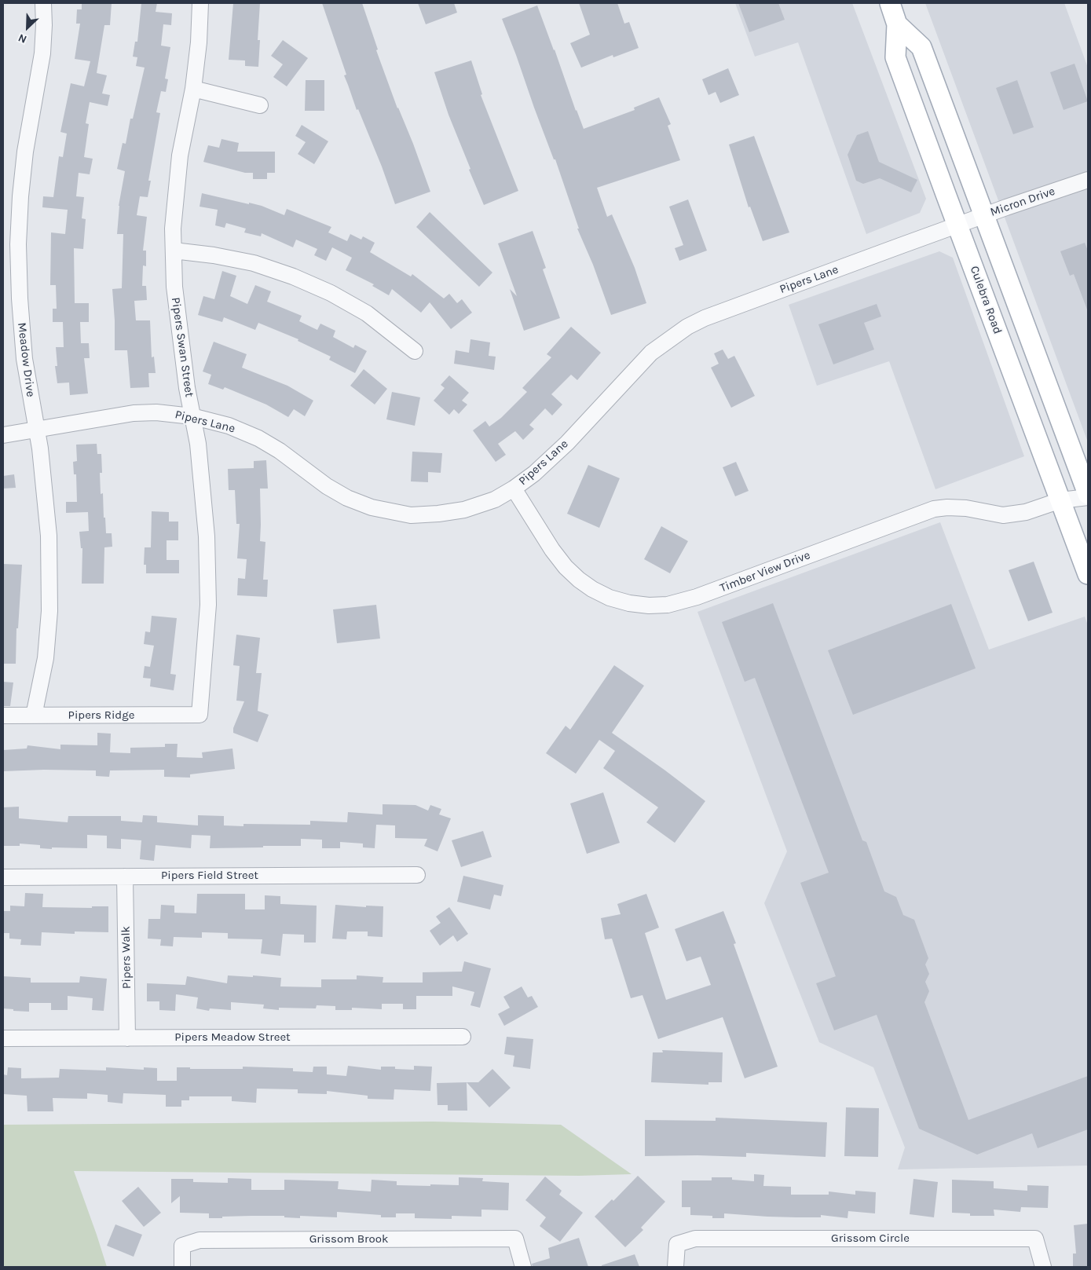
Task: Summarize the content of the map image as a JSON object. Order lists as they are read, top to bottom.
{
  "streets": {
    "main road": ["Culebra Road"],
    "street": [
      "Micron Drive",
      "Pipers Lane",
      "Pipers Swan Street",
      "Meadow Drive",
      "Timber View Drive",
      "Pipers Ridge",
      "Pipers Field Street",
      "Pipers Walk",
      "Pipers Meadow Street",
      "Grissom Circle",
      "Grissom Brook"
    ]
  },
  "crossings": [
    ["Micron Drive", "Pipers Lane"],
    ["Micron Drive", "Culebra Road"],
    ["Pipers Lane", "Culebra Road"],
    ["Pipers Lane", "Pipers Swan Street"],
    ["Pipers Lane", "Meadow Drive"],
    ["Pipers Lane", "Timber View Drive"],
    ["Culebra Road", "Timber View Drive"],
    ["Pipers Swan Street", "Pipers Ridge"],
    ["Meadow Drive", "Pipers Ridge"],
    ["Pipers Field Street", "Pipers Walk"],
    ["Pipers Walk", "Pipers Meadow Street"]
  ],
  "north": "bottom left"
}
